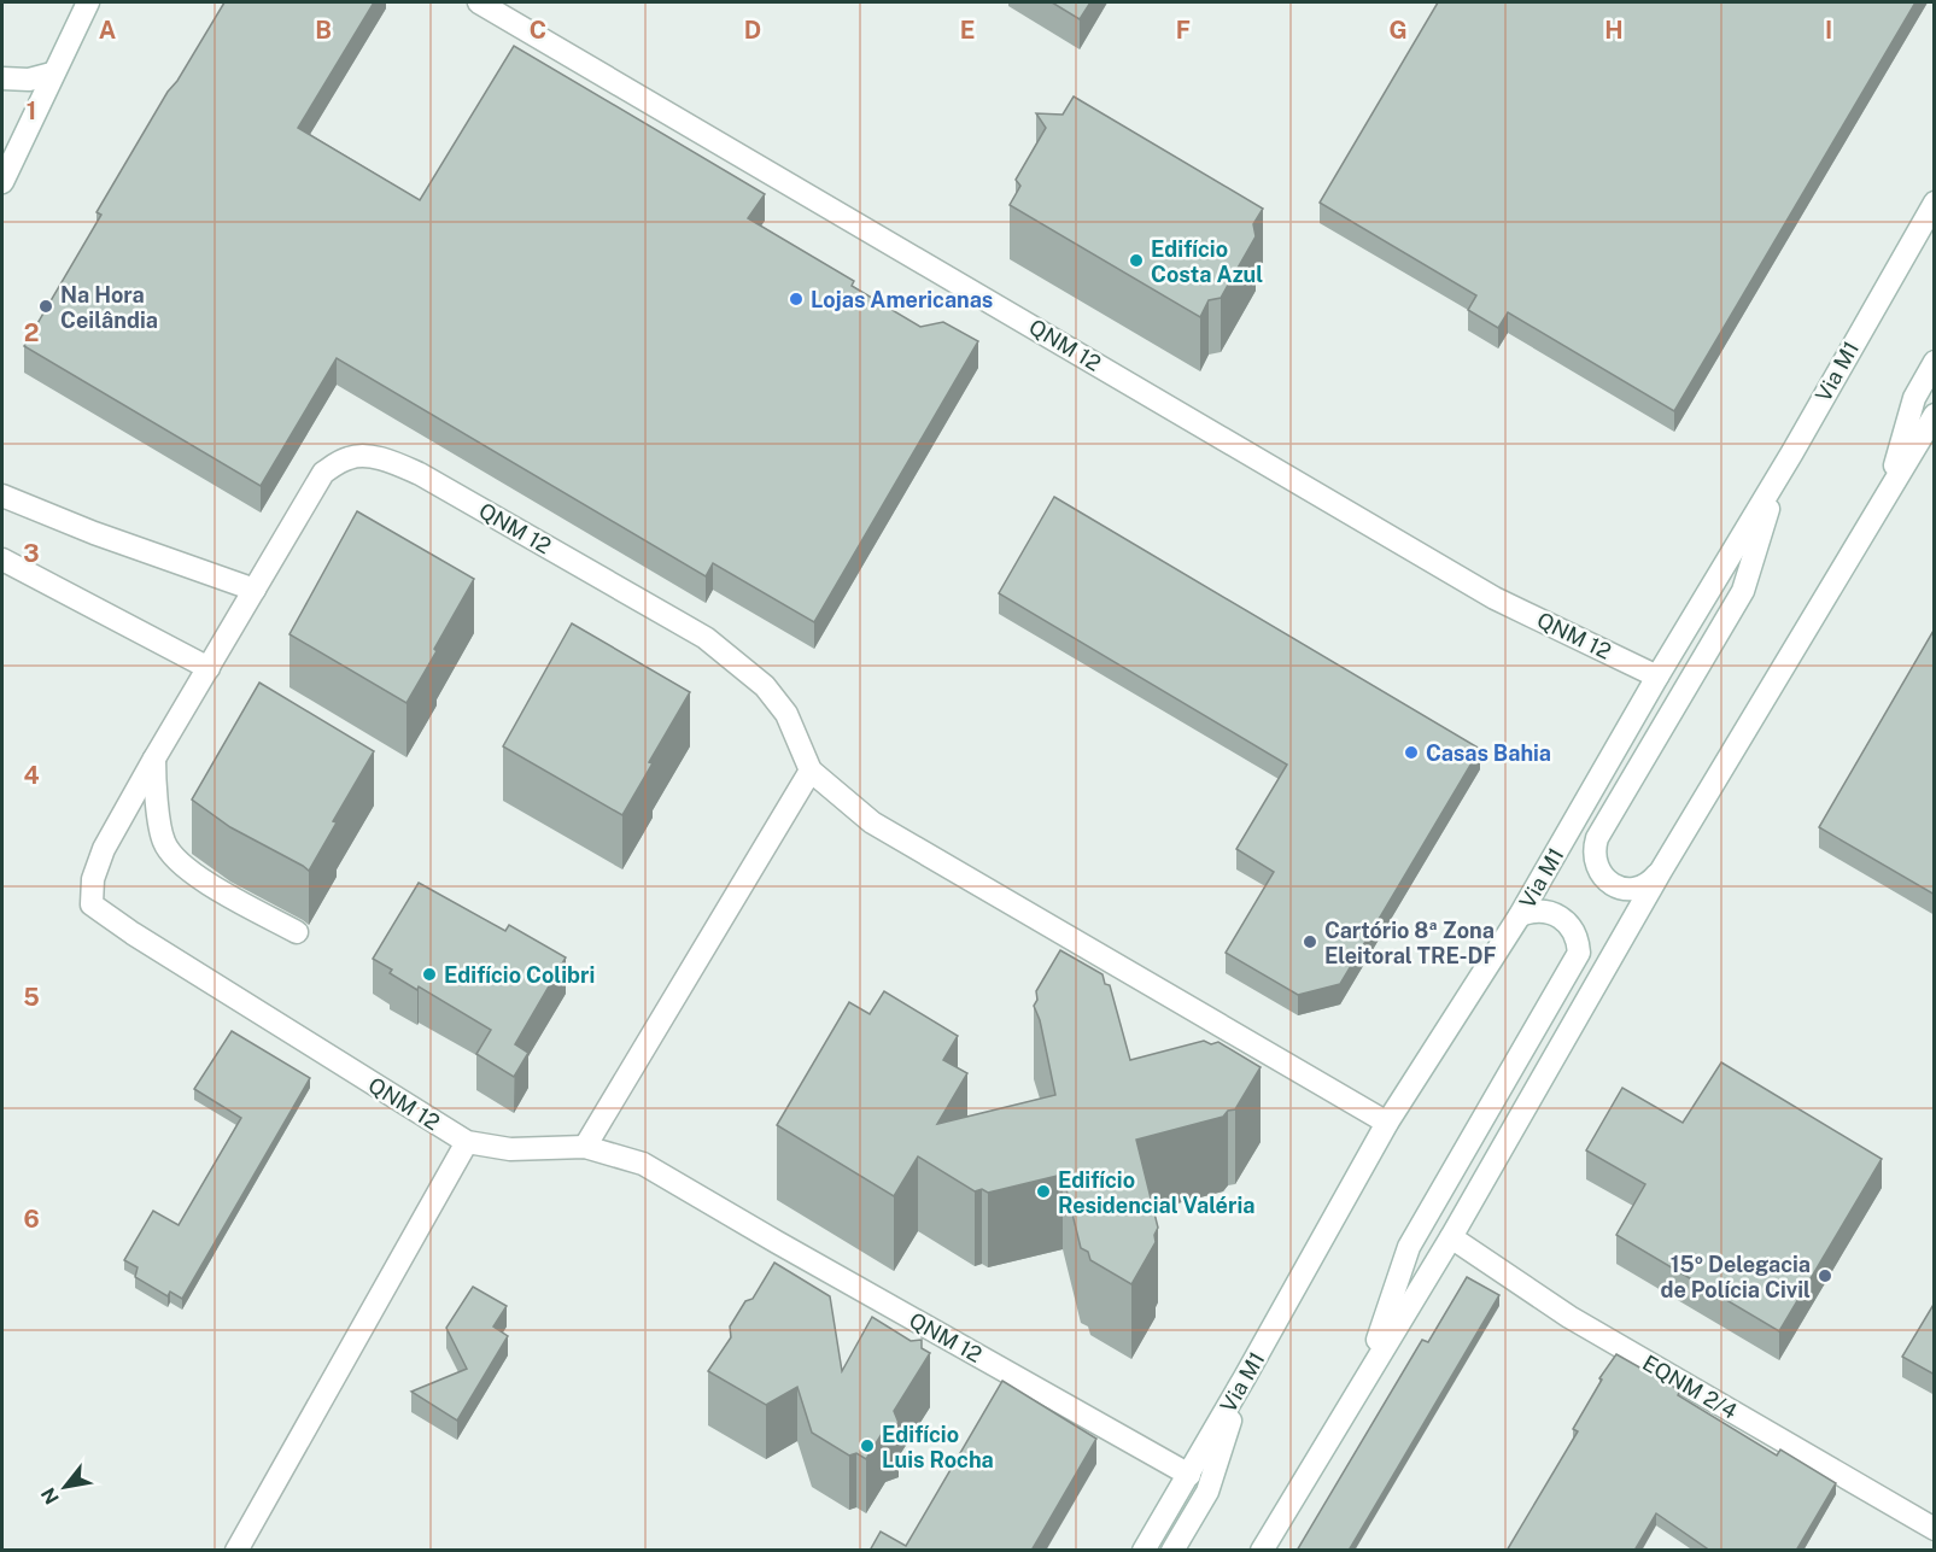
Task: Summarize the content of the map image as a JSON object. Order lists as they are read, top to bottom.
{
  "streets": {
    "street": ["QNM 12", "Via M1", "EQNM 2/4"]
  },
  "crossings": [
    ["QNM 12", "Via M1"]
  ],
  "places": [
    "Edifício Costa Azul",
    "Lojas Americanas",
    "Na Hora Ceilândia",
    "Casas Bahia",
    "Cartório 8ª Zona Eleitoral TRE-DF",
    "Edifício Colibri",
    "Edifício Residencial Valéria",
    "15º Delegacia de Polícia Civil",
    "Edifício Luis Rocha"
  ],
  "north": "bottom left",
  "grid": {
    "columns": [
      "A",
      "B",
      "C",
      "D",
      "E",
      "F",
      "G",
      "H",
      "I"
    ],
    "rows": [
      "1",
      "2",
      "3",
      "4",
      "5",
      "6"
    ]
  }
}
